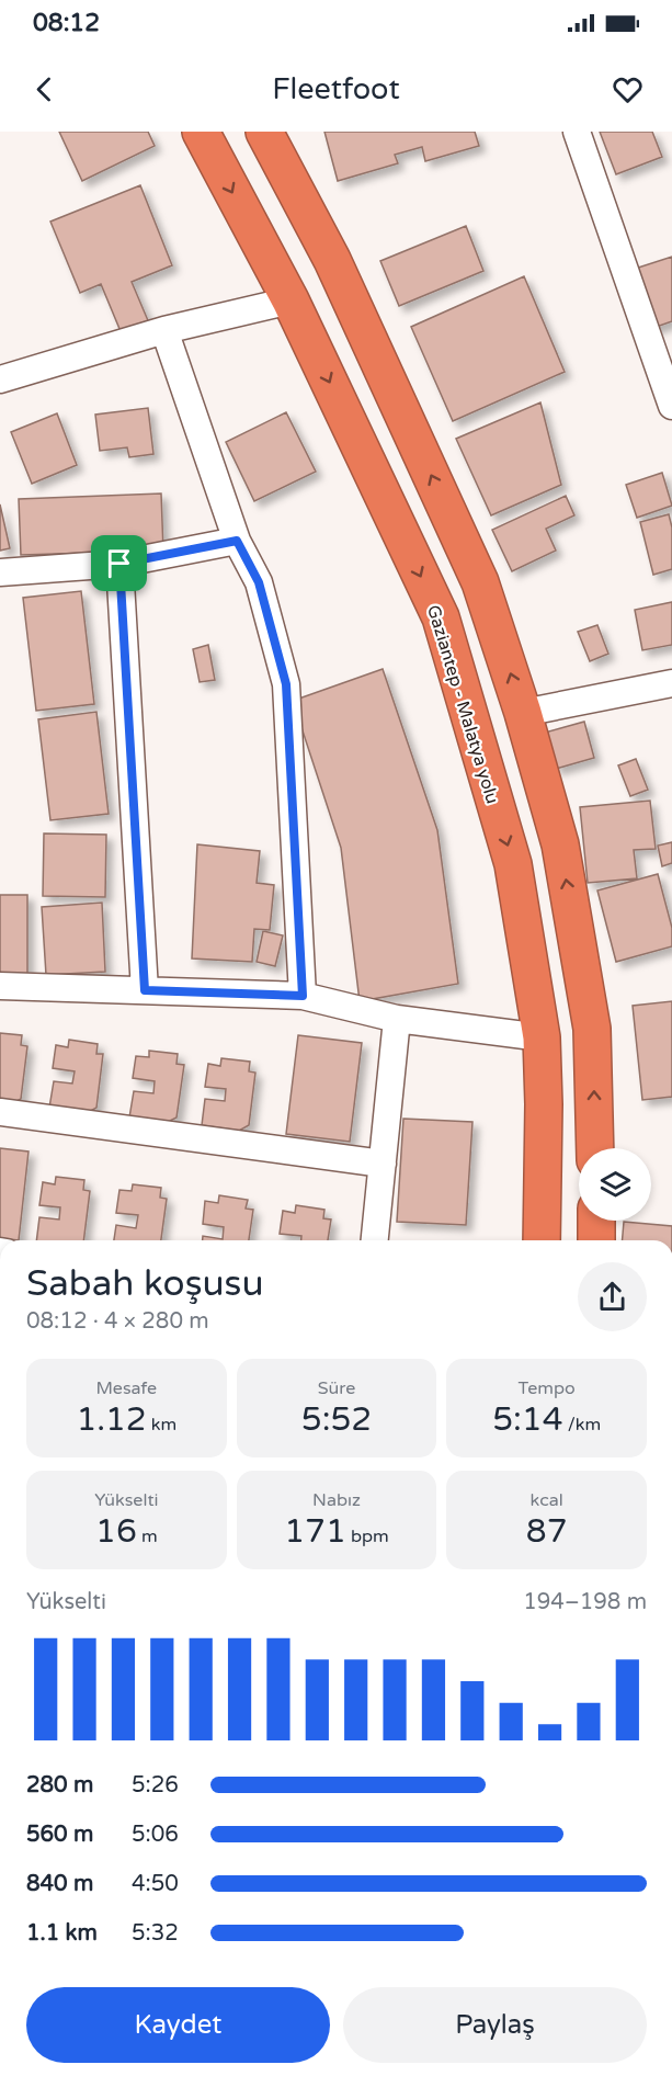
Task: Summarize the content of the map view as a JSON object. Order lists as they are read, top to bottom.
{
  "streets": {
    "highway": ["Gaziantep - Malatya yolu"]
  },
  "page": {
    "status": "08:12",
    "header": "Fleetfoot",
    "heading": ["Sabah koşusu", "08:12 · 4 × 280 m"],
    "stats": [
      ["Mesafe", "1.12 km"],
      ["Süre", "5:52"],
      ["Tempo", "5:14 /km"],
      ["Yükselti", "16 m"],
      ["Nabız", "171 bpm"],
      ["kcal", "87"]
    ],
    "chart": ["Yükselti", "194–198 m"],
    "list": [
      {
        "name": "280 m",
        "note": "5:26"
      },
      {
        "name": "560 m",
        "note": "5:06"
      },
      {
        "name": "840 m",
        "note": "4:50"
      },
      {
        "name": "1.1 km",
        "note": "5:32"
      }
    ],
    "buttons": ["Kaydet", "Paylaş"]
  }
}
